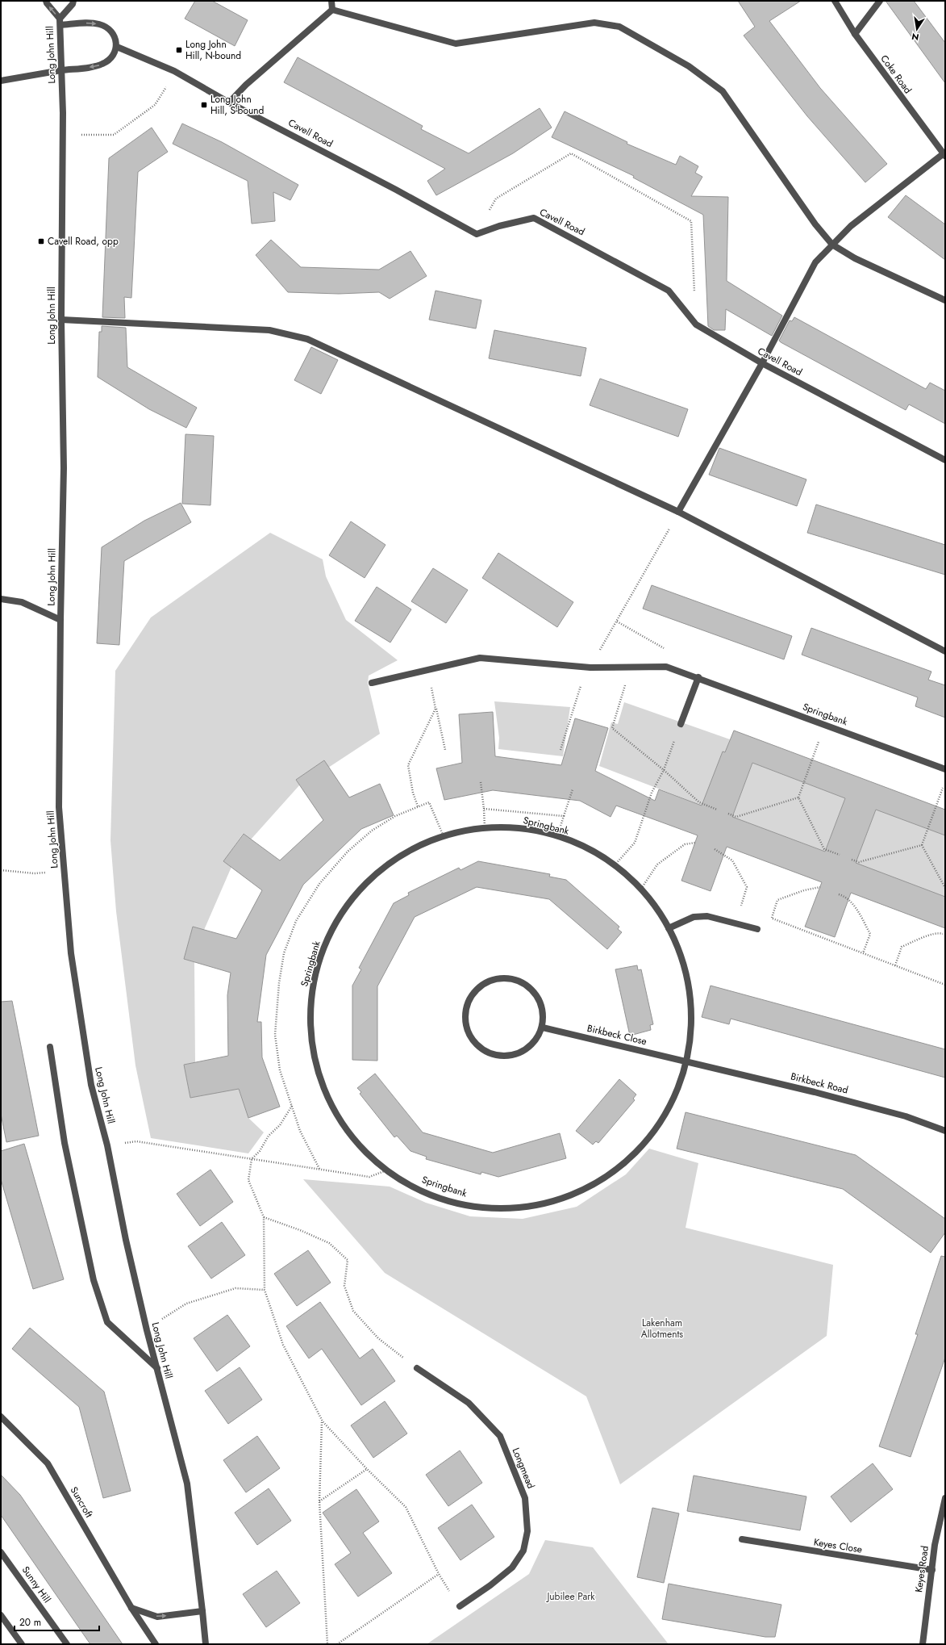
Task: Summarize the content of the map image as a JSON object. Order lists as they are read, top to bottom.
{
  "streets": {
    "street": [
      "Long John Hill",
      "Coke Road",
      "Cavell Road",
      "Springbank",
      "Birkbeck Close",
      "Birkbeck Road",
      "Longmead",
      "Suncroft",
      "Keyes Close",
      "Keyes Road",
      "Sunny Hill"
    ]
  },
  "crossings": [
    ["Springbank", "Birkbeck Close"],
    ["Springbank", "Birkbeck Road"],
    ["Birkbeck Close", "Birkbeck Road"],
    ["Keyes Close", "Keyes Road"]
  ],
  "parks": ["Lakenham Allotments", "Jubilee Park"],
  "places": {
    "transit": ["Long John Hill, N-bound", "Long John Hill, S-bound", "Cavell Road, opp"]
  },
  "scale_bar": "20 m",
  "north": "bottom"
}
